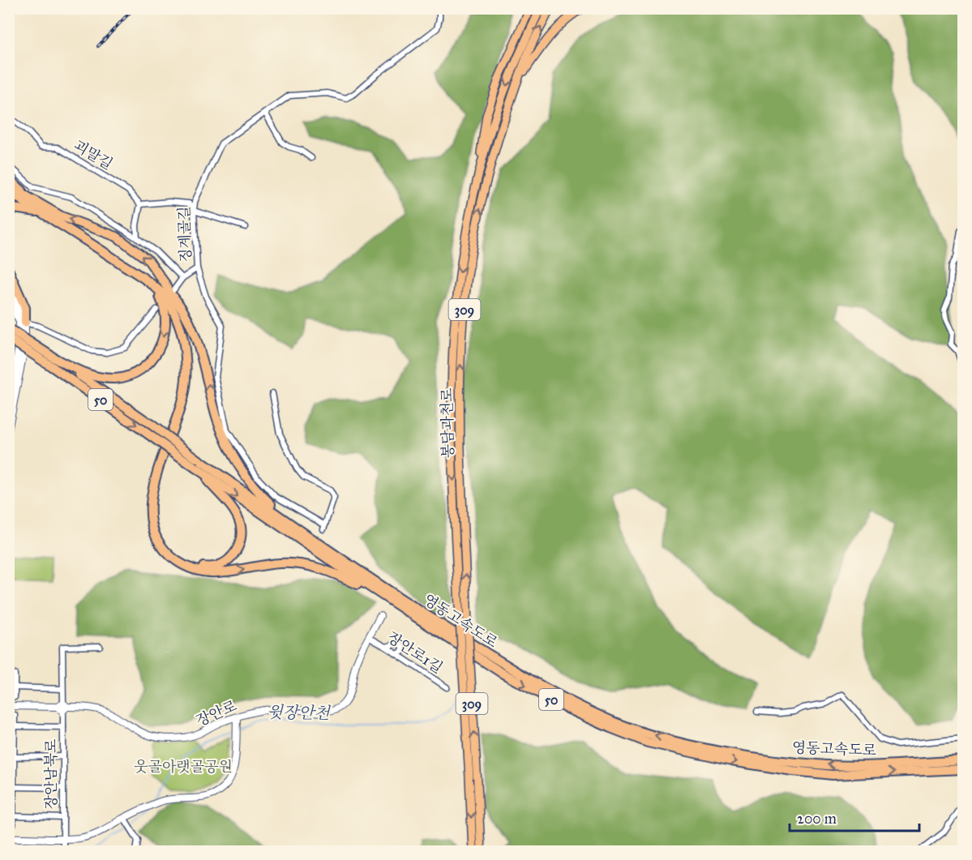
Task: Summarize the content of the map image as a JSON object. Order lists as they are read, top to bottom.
{
  "streets": {
    "highway": [
      "309",
      "50",
      "봉담과천로",
      "영동고속도로"
    ],
    "street": [
      "괴말길",
      "징계골길",
      "장안로1길",
      "장안로",
      "장안남북로"
    ]
  },
  "crossings": [
    ["장안로1길", "장안로"],
    ["장안로", "장안남북로"]
  ],
  "water": ["윗장안천"],
  "parks": ["웃골아랫골공원"],
  "scale_bar": "200 m"
}
